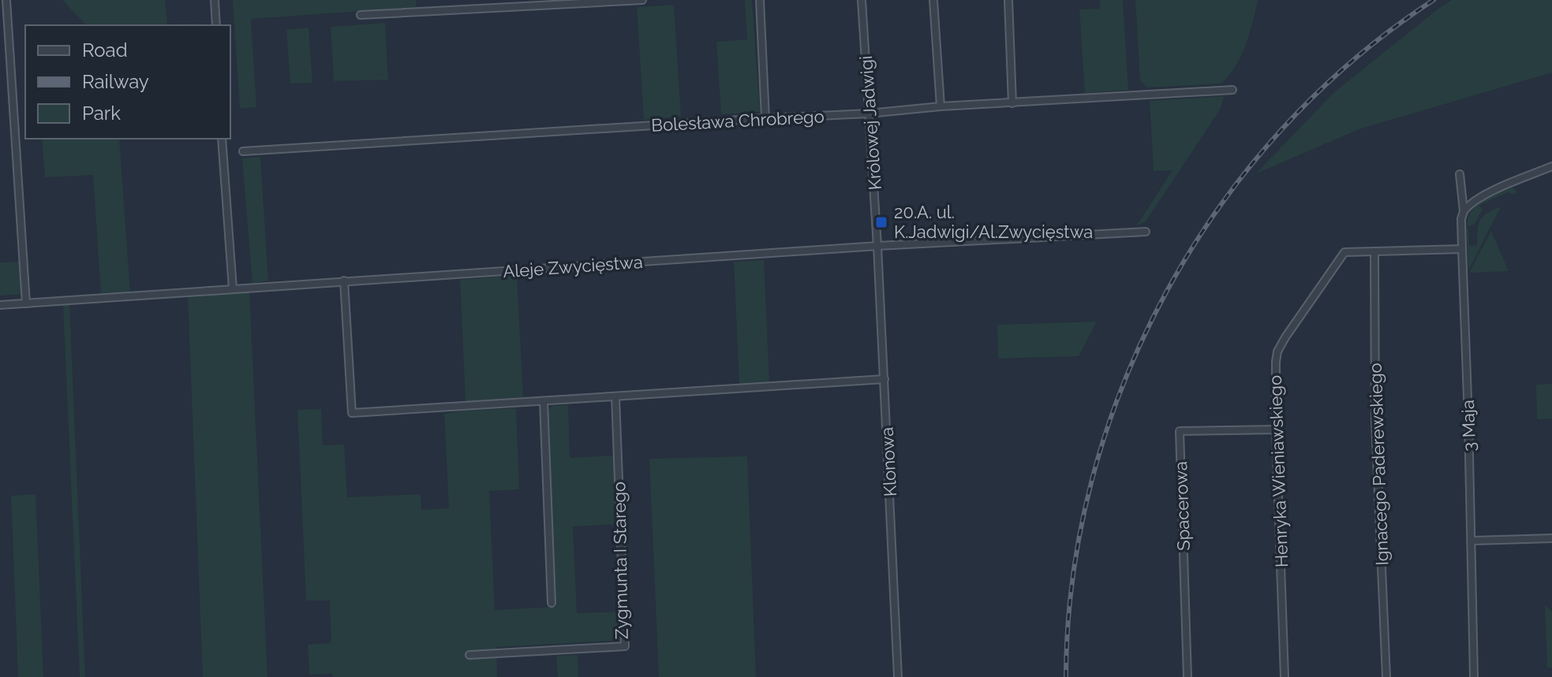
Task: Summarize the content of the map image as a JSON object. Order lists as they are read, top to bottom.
{
  "streets": {
    "street": [
      "Bolesława Chrobrego",
      "Królowej Jadwigi",
      "Aleje Zwycięstwa",
      "3 Maja",
      "Klonowa",
      "Ignacego Paderewskiego",
      "Henryka Wieniawskiego",
      "Spacerowa",
      "Zygmunta I Starego"
    ]
  },
  "crossings": [
    ["Bolesława Chrobrego", "Królowej Jadwigi"],
    ["Królowej Jadwigi", "Aleje Zwycięstwa"],
    ["Królowej Jadwigi", "Klonowa"],
    ["Aleje Zwycięstwa", "Klonowa"],
    ["3 Maja", "Henryka Wieniawskiego"],
    ["Ignacego Paderewskiego", "Henryka Wieniawskiego"],
    ["Henryka Wieniawskiego", "Spacerowa"]
  ],
  "places": {
    "transit": ["20.A. ul. K.Jadwigi/Al.Zwycięstwa"]
  },
  "legend": ["Road", "Railway", "Park"]
}
